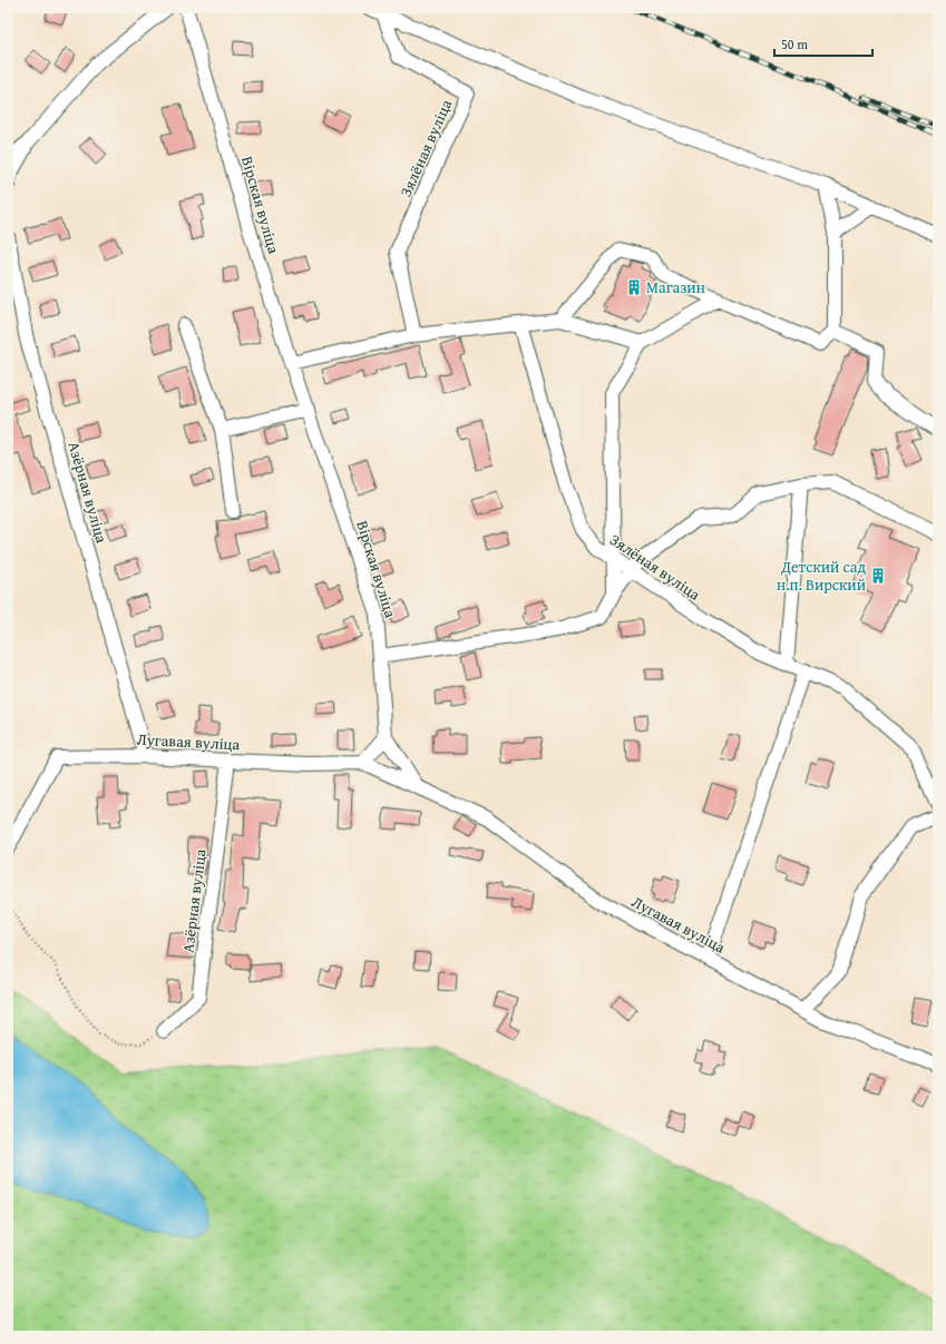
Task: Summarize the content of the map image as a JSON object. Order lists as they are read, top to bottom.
{
  "streets": {
    "street": [
      "Зялёная вуліца",
      "Вірская вуліца",
      "Азёрная вуліца",
      "Лугавая вуліца"
    ]
  },
  "crossings": [
    ["Азёрная вуліца", "Лугавая вуліца"]
  ],
  "places": {
    "building": ["Магазин", "Детский сад н.п. Вирский"]
  },
  "scale_bar": "50 m"
}
